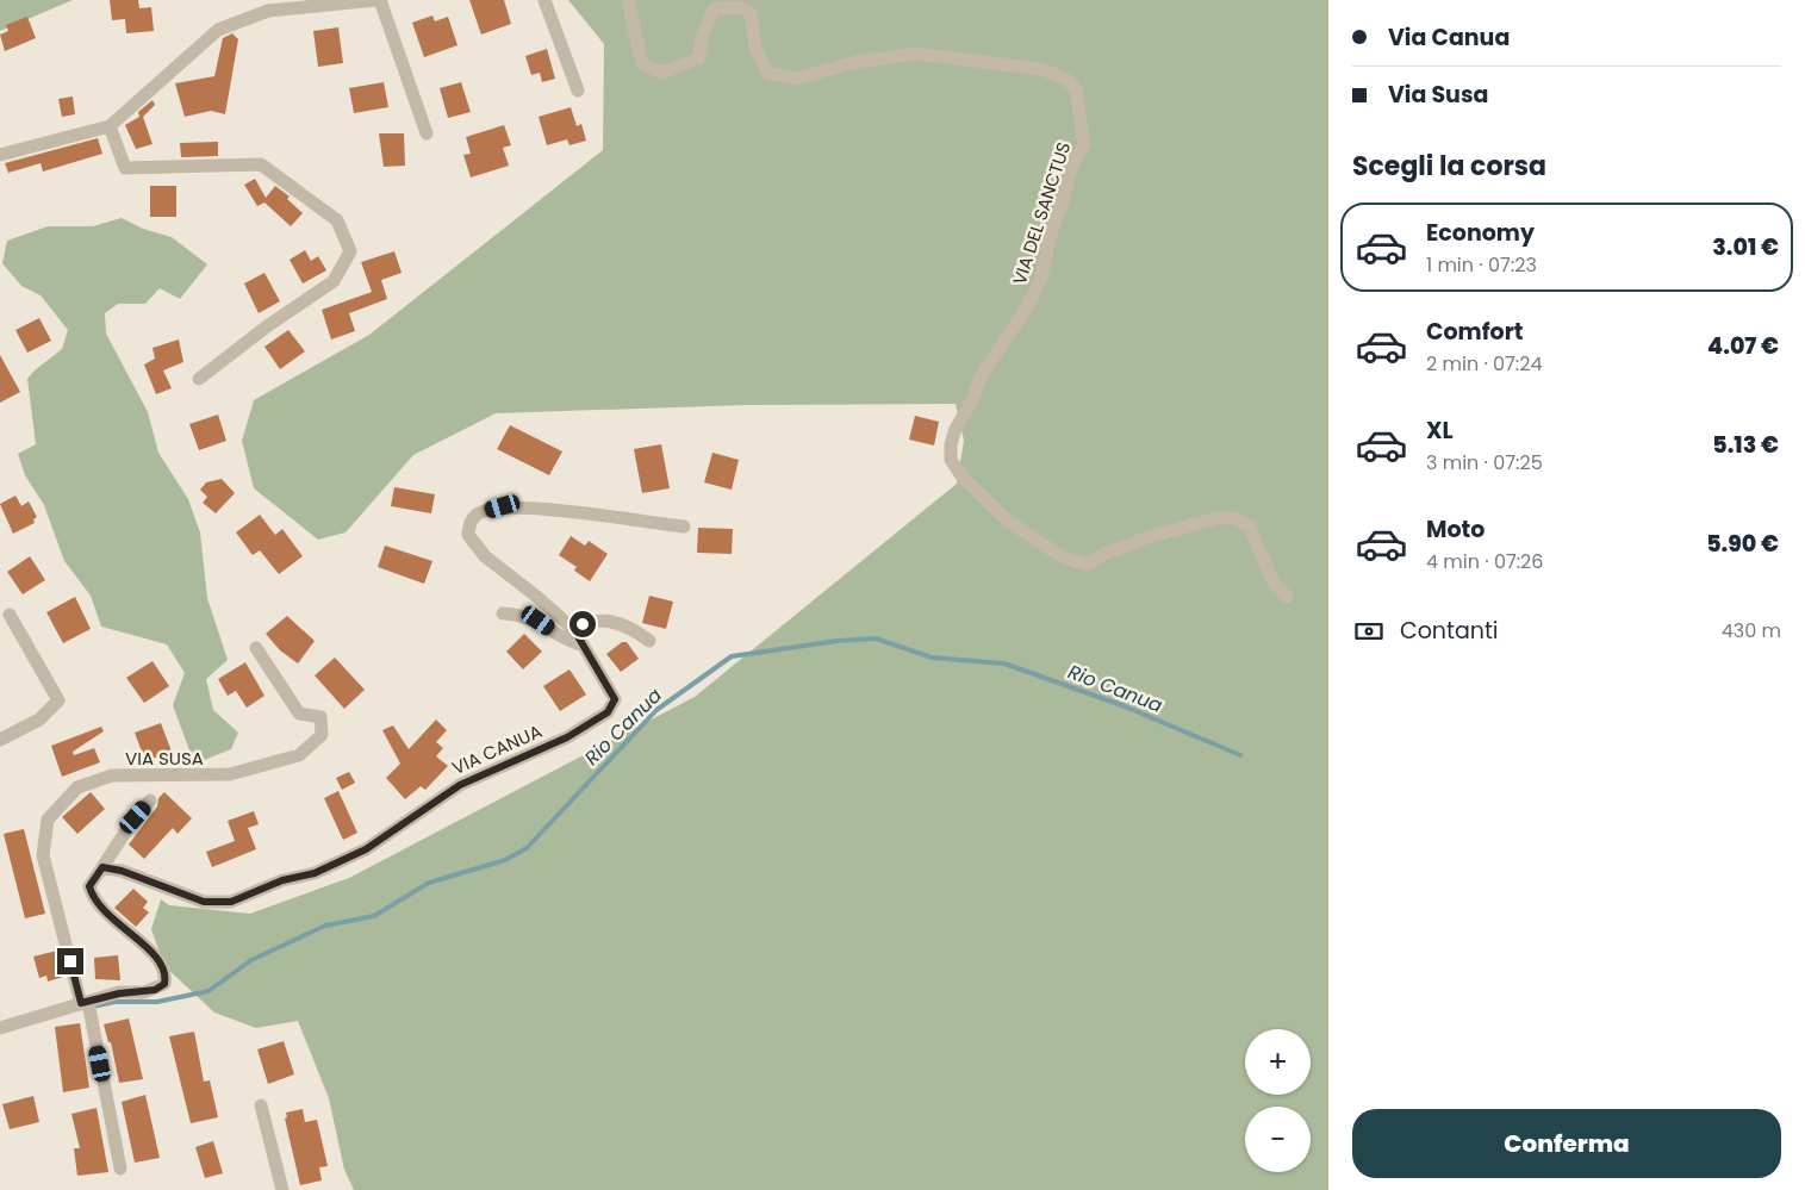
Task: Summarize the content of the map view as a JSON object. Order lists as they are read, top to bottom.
{
  "streets": {
    "street": ["VIA DEL SANCTUS", "VIA CANUA", "VIA SUSA"]
  },
  "water": ["Rio Canua"],
  "page": {
    "banner": ["Via Canua", "Via Susa"],
    "heading": "Scegli la corsa",
    "list": [
      {
        "name": "Economy",
        "note": "1 min · 07:23",
        "value": "3.01 €"
      },
      {
        "name": "Comfort",
        "note": "2 min · 07:24",
        "value": "4.07 €"
      },
      {
        "name": "XL",
        "note": "3 min · 07:25",
        "value": "5.13 €"
      },
      {
        "name": "Moto",
        "note": "4 min · 07:26",
        "value": "5.90 €"
      }
    ],
    "pay": ["Contanti", "430 m"],
    "map_buttons": ["+", "−"],
    "buttons": "Conferma"
  }
}
